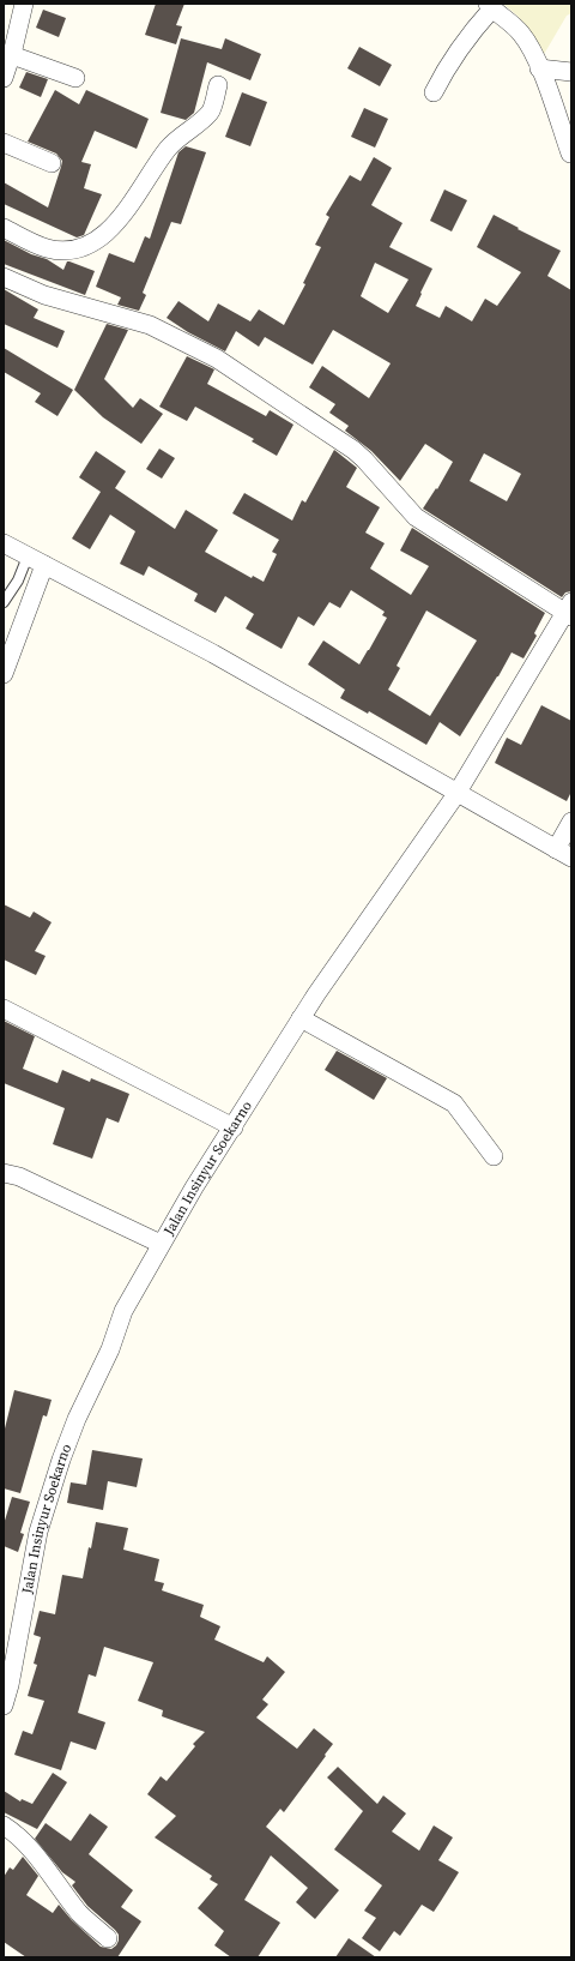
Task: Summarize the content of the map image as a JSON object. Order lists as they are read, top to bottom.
{
  "streets": {
    "street": ["Jalan Insinyur Soekarno"]
  }
}
